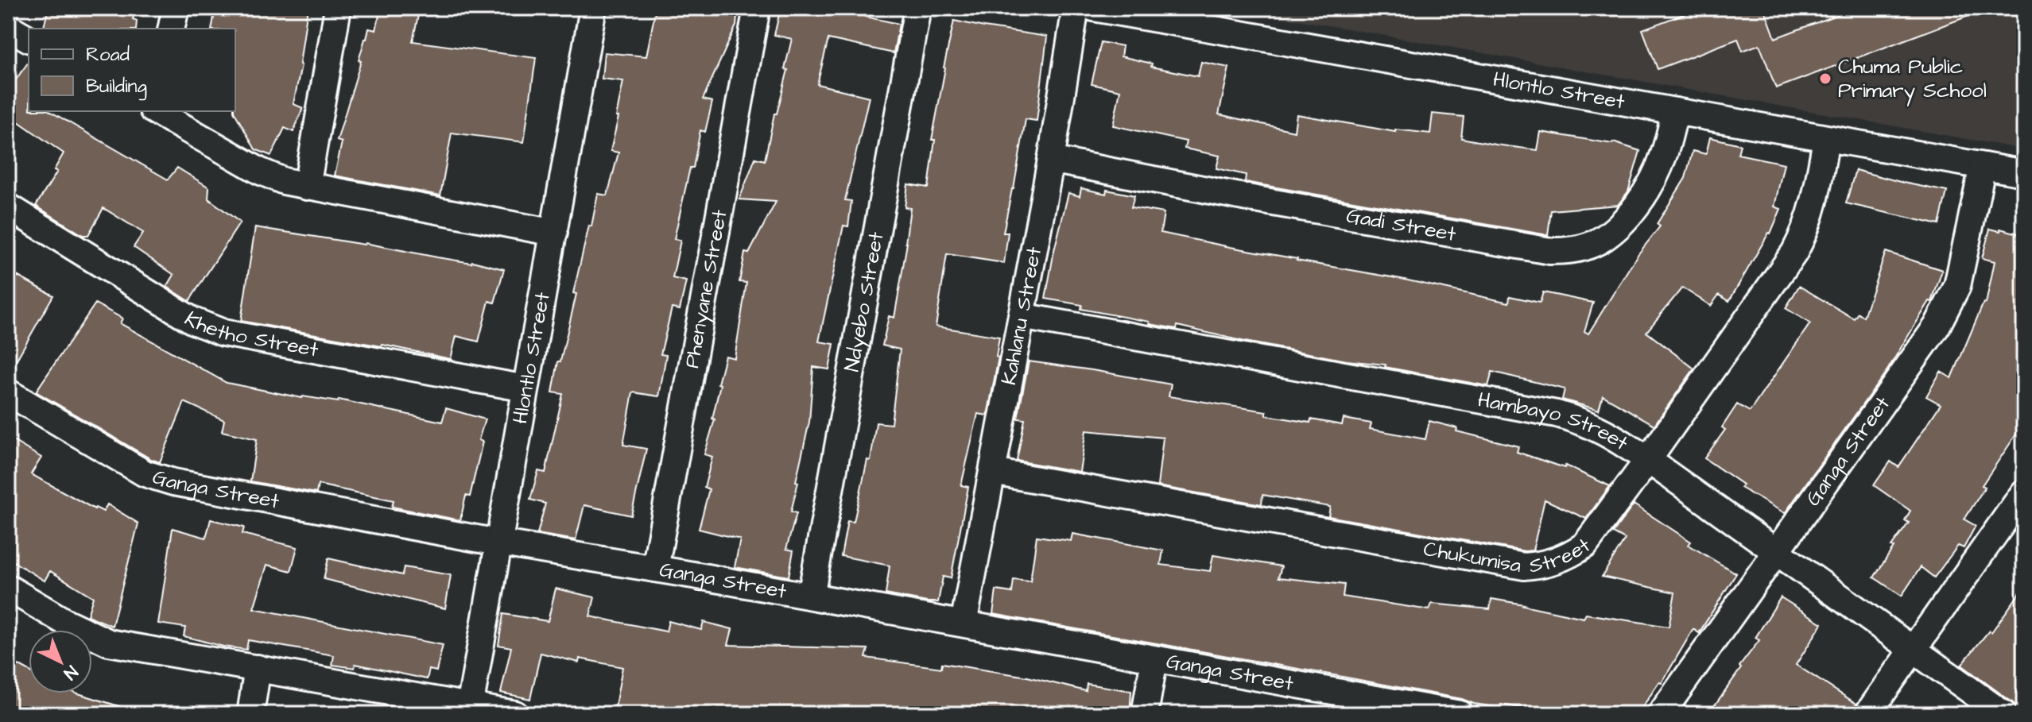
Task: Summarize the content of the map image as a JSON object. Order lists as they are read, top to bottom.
{
  "streets": {
    "street": [
      "Hlontlo Street",
      "Gadi Street",
      "Phenyane Street",
      "Ndyebo Street",
      "Kahlanu Street",
      "Khetho Street",
      "Hambayo Street",
      "Ganga Street",
      "Chukumisa Street"
    ]
  },
  "crossings": [
    ["Hlontlo Street", "Gadi Street"],
    ["Hlontlo Street", "Khetho Street"],
    ["Hlontlo Street", "Ganga Street"],
    ["Hlontlo Street", "Chukumisa Street"],
    ["Gadi Street", "Kahlanu Street"],
    ["Phenyane Street", "Ganga Street"],
    ["Ndyebo Street", "Ganga Street"],
    ["Kahlanu Street", "Hambayo Street"],
    ["Kahlanu Street", "Ganga Street"],
    ["Kahlanu Street", "Chukumisa Street"],
    ["Hambayo Street", "Ganga Street"],
    ["Hambayo Street", "Chukumisa Street"]
  ],
  "places": ["Chuma Public Primary School"],
  "legend": ["Road", "Building"],
  "north": "bottom right"
}
